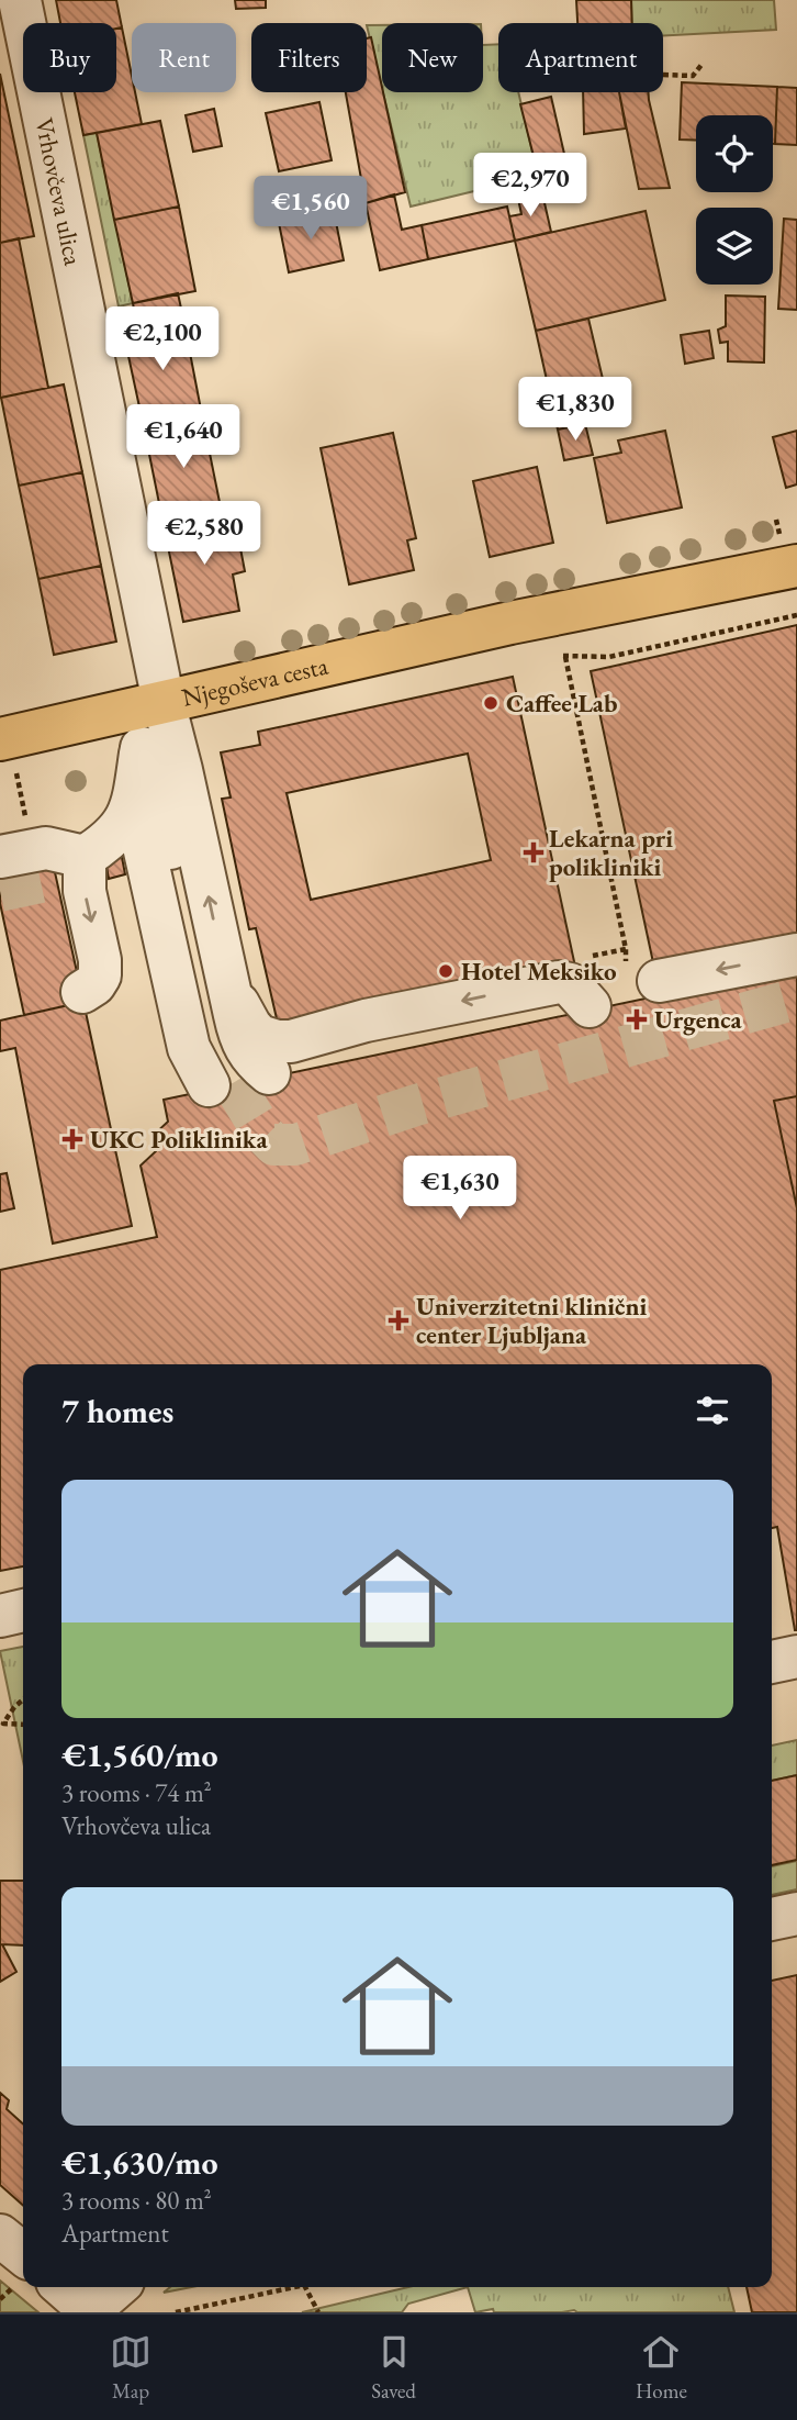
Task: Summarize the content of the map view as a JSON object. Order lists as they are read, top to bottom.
{
  "streets": {
    "main road": ["Njegoševa cesta"],
    "street": ["Vrhovčeva ulica"]
  },
  "crossings": [
    ["Vrhovčeva ulica", "Njegoševa cesta"]
  ],
  "places": {
    "other": ["Caffee Lab", "Hotel Meksiko"],
    "health": [
      "Lekarna pri polikliniki",
      "Urgenca",
      "UKC Poliklinika",
      "Univerzitetni klinični center Ljubljana"
    ]
  },
  "page": {
    "chip": [
      "Buy",
      "Rent",
      "Filters",
      "New",
      "Apartment"
    ],
    "price": [
      "€2,970",
      "€1,560",
      "€2,100",
      "€1,830",
      "€1,640",
      "€2,580",
      "€1,630"
    ],
    "heading": "7 homes",
    "list": [
      {
        "name": "€1,560/mo",
        "note": "3 rooms · 74 m² · Vrhovčeva ulica"
      },
      {
        "name": "€1,630/mo",
        "note": "3 rooms · 80 m² · Apartment"
      }
    ],
    "tabs": ["Map", "Saved", "Home"]
  }
}
